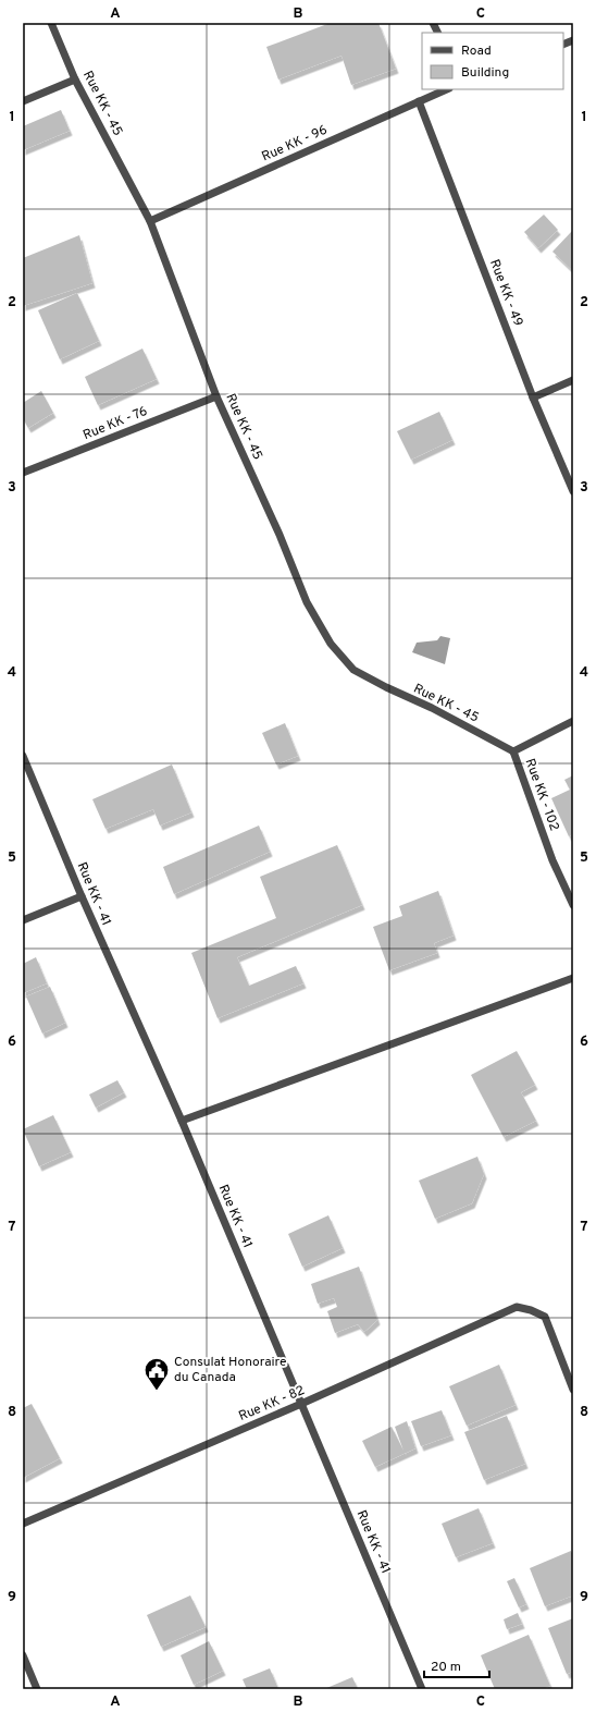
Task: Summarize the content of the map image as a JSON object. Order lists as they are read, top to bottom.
{
  "streets": {
    "street": [
      "Rue KK - 45",
      "Rue KK - 96",
      "Rue KK - 49",
      "Rue KK - 76",
      "Rue KK - 102",
      "Rue KK - 41",
      "Rue KK - 82"
    ]
  },
  "crossings": [
    ["Rue KK - 45", "Rue KK - 96"],
    ["Rue KK - 45", "Rue KK - 76"],
    ["Rue KK - 45", "Rue KK - 102"],
    ["Rue KK - 96", "Rue KK - 49"],
    ["Rue KK - 41", "Rue KK - 82"]
  ],
  "places": {
    "public building": ["Consulat Honoraire du Canada"]
  },
  "legend": ["Road", "Building"],
  "scale_bar": "20 m",
  "grid": {
    "columns": ["A", "B", "C"],
    "rows": [
      "1",
      "2",
      "3",
      "4",
      "5",
      "6",
      "7",
      "8",
      "9"
    ]
  }
}
